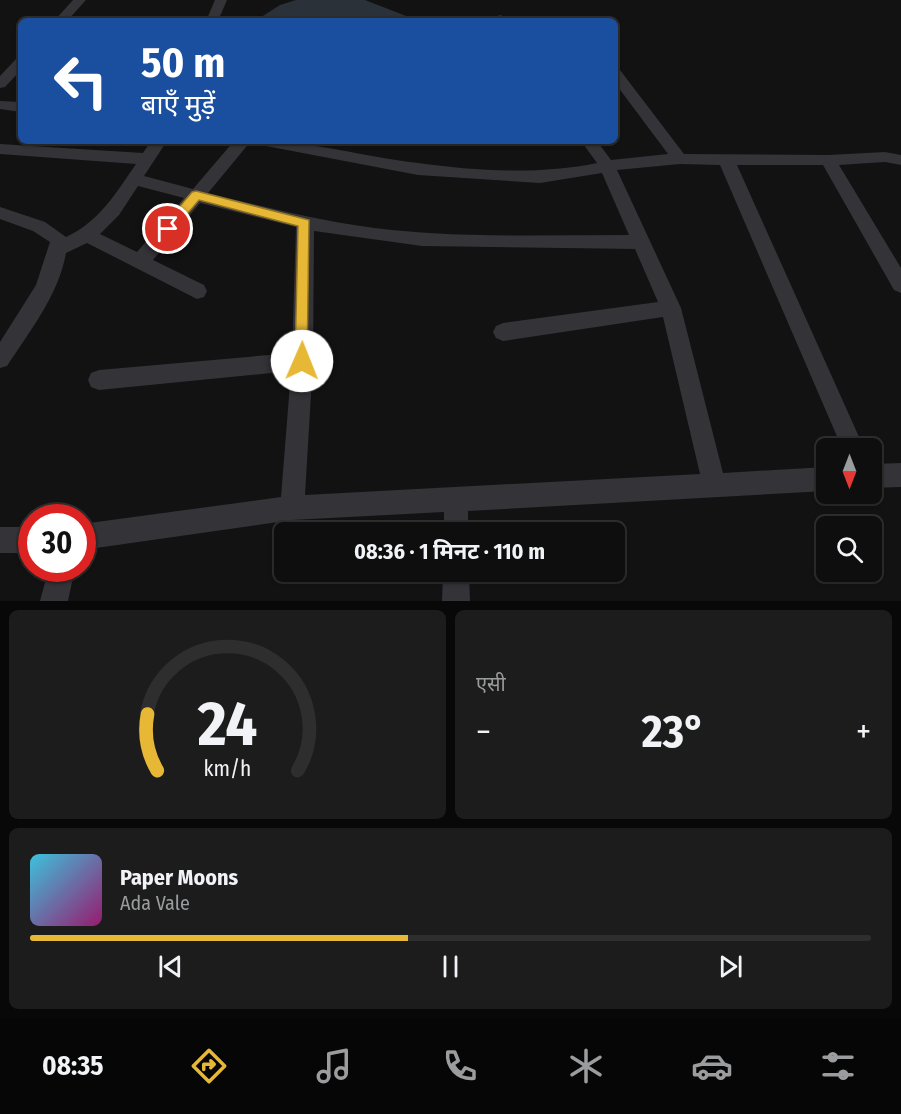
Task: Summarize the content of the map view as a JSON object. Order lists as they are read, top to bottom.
{
  "north": "bottom",
  "page": {
    "turn": ["50 m", "बाएँ मुड़ें"],
    "limit": "30",
    "trip": "08:36 · 1 मिनट · 110 m",
    "tile": "एसी",
    "heat": ["−", "23°", "+"],
    "song": ["Paper Moons", "Ada Vale"],
    "tabs": "08:35",
    "gauge": ["24", "km/h"]
  }
}
